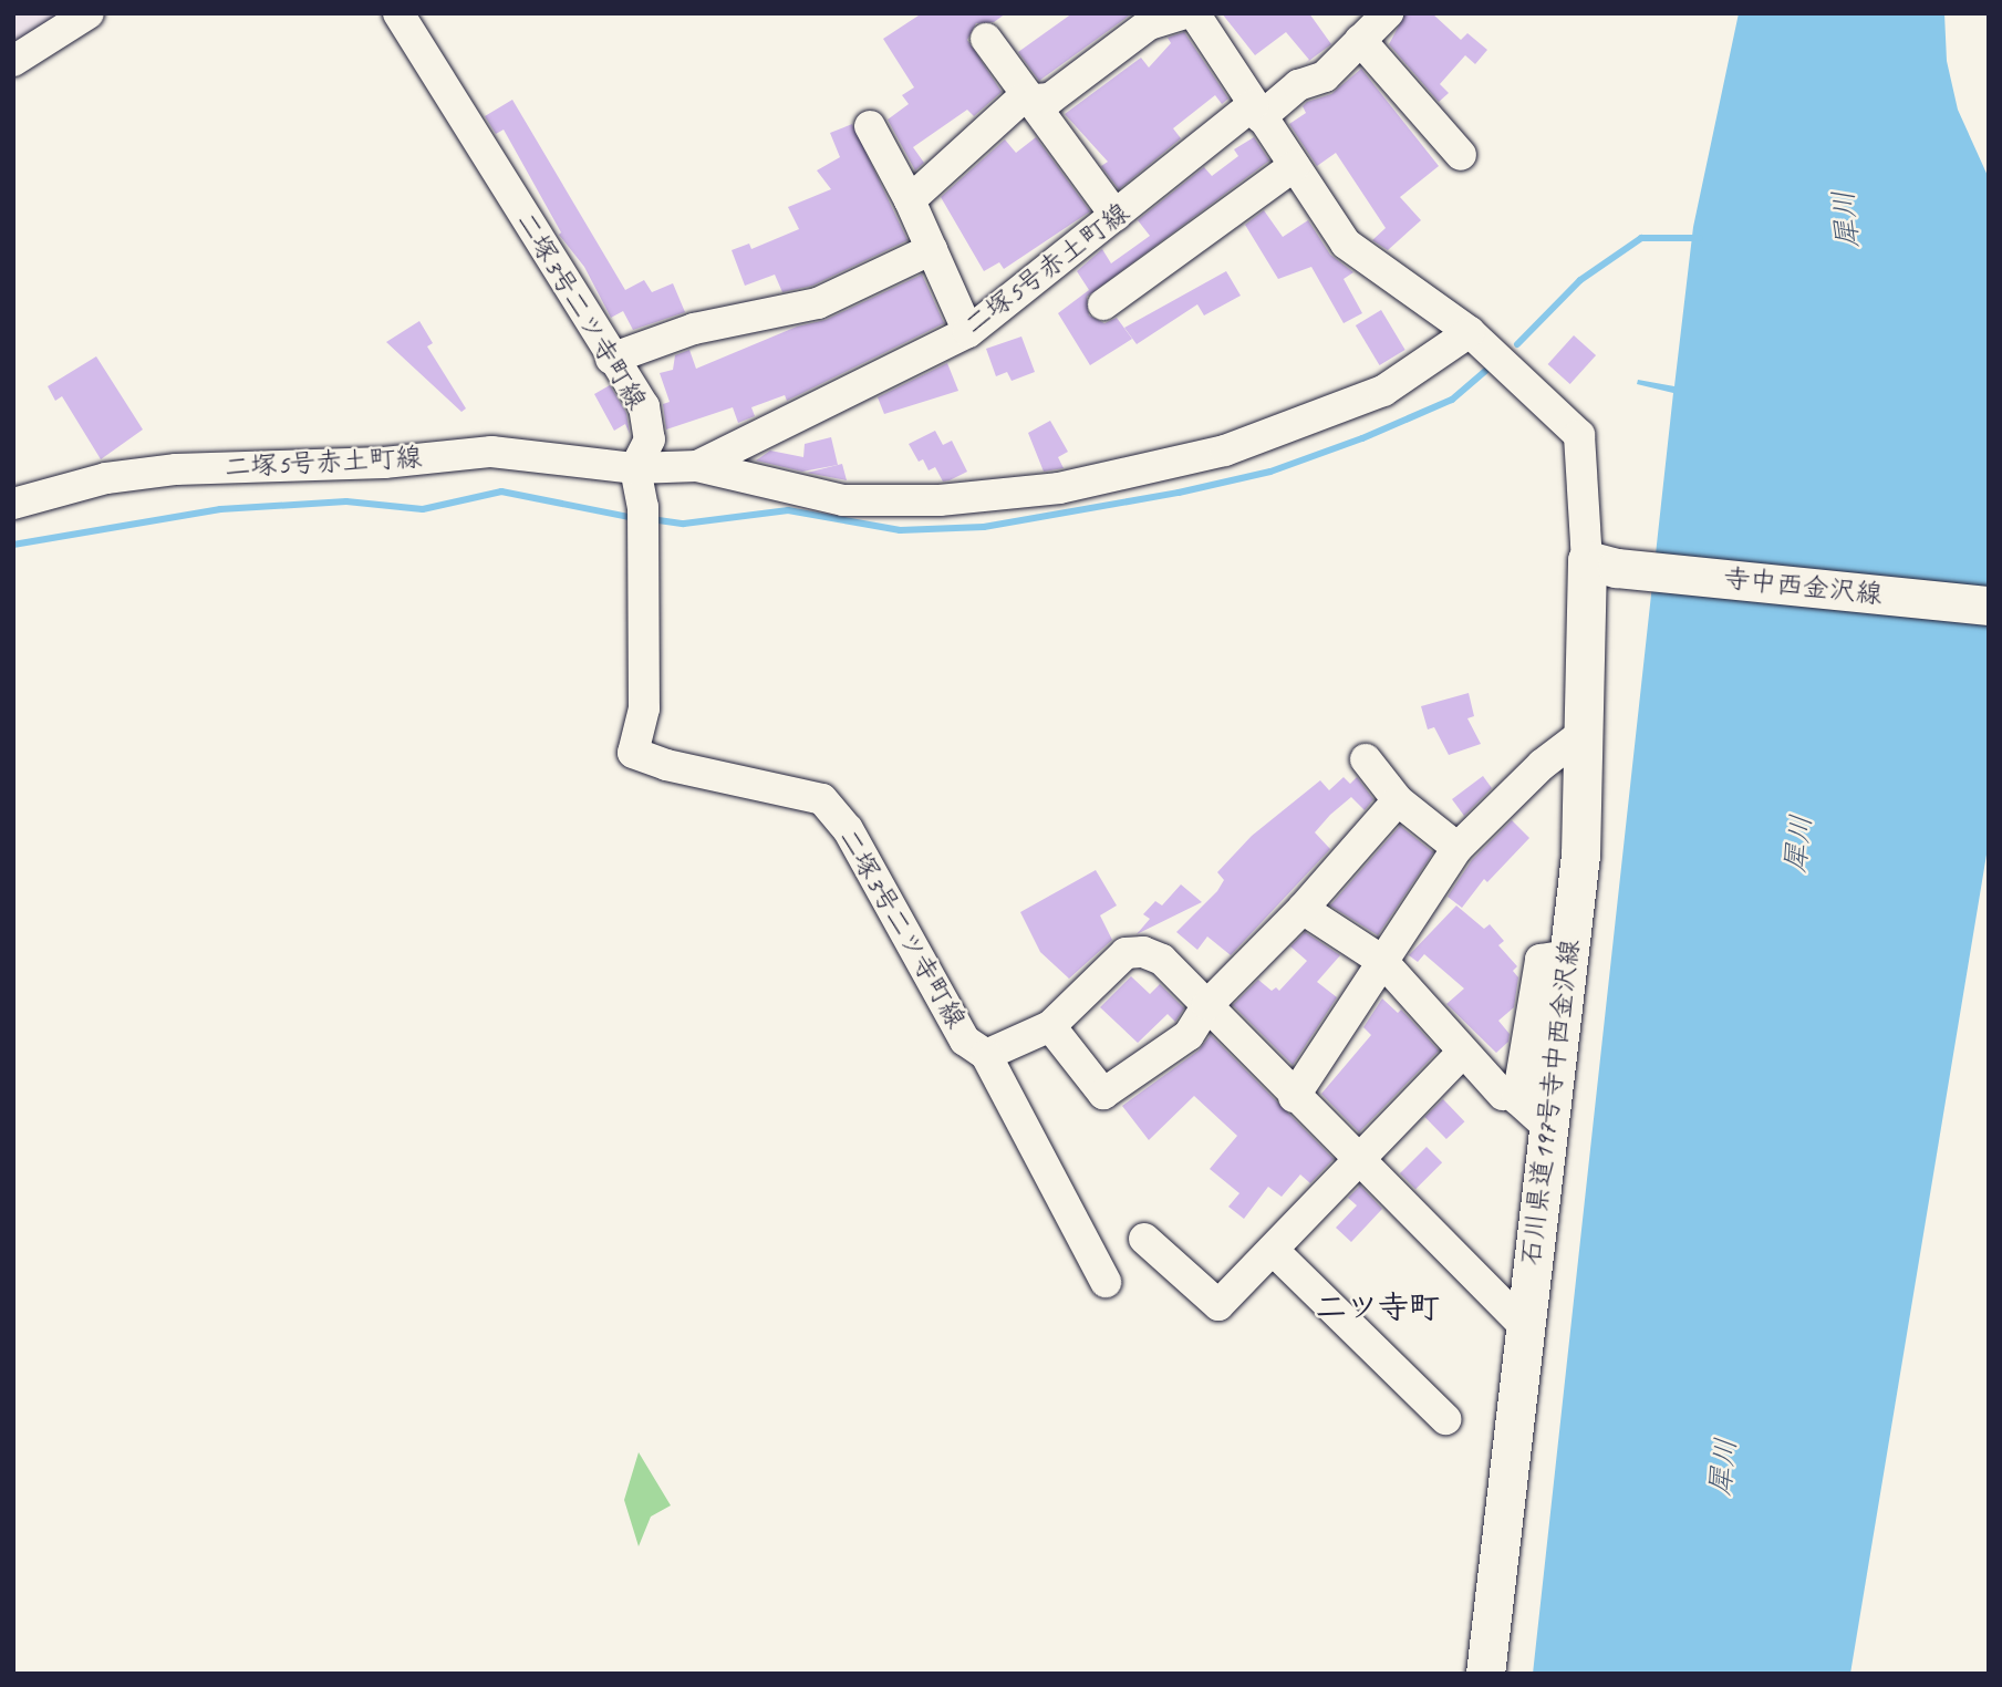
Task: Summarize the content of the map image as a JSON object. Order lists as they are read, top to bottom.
{
  "streets": {
    "main road": ["寺中西金沢線", "石川県道197号寺中西金沢線"],
    "street": ["二塚5号赤土町線", "二塚3号二ツ寺町線"]
  },
  "crossings": [
    ["二塚5号赤土町線", "二塚3号二ツ寺町線"],
    ["二塚3号二ツ寺町線", "石川県道197号寺中西金沢線"],
    ["寺中西金沢線", "石川県道197号寺中西金沢線"]
  ],
  "districts": ["二ツ寺町"],
  "water": ["犀川"]
}
